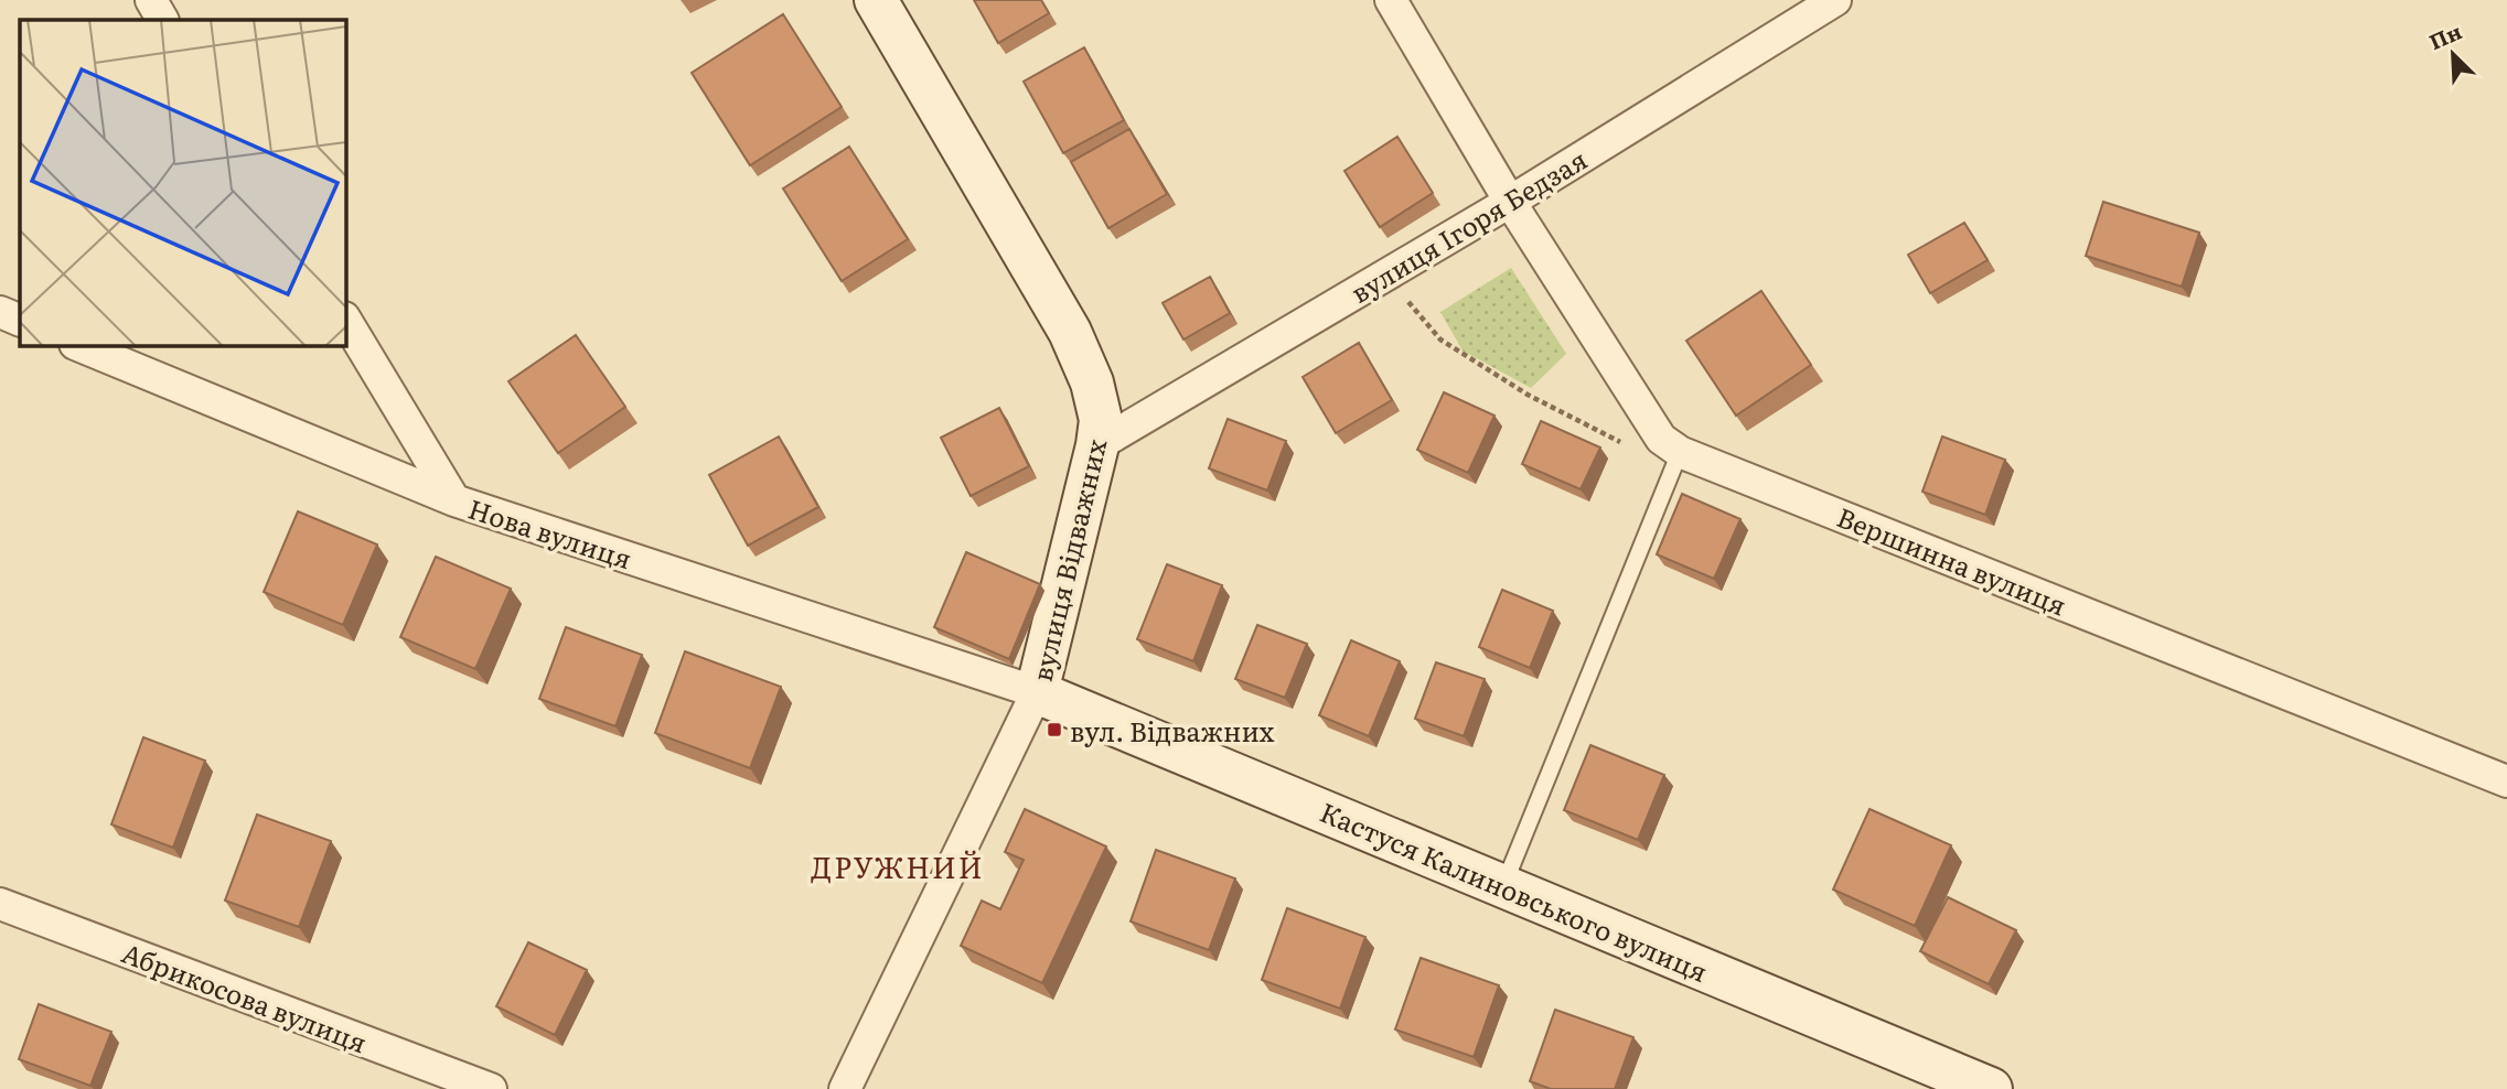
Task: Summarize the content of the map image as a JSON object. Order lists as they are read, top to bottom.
{
  "streets": {
    "street": [
      "вулиця Ігоря Бедзая",
      "Нова вулиця",
      "вулиця Відважних",
      "Вершинна вулиця",
      "Кастуся Калиновського вулиця",
      "Абрикосова вулиця"
    ]
  },
  "crossings": [
    ["вулиця Ігоря Бедзая", "вулиця Відважних"],
    ["вулиця Ігоря Бедзая", "Вершинна вулиця"],
    ["Нова вулиця", "вулиця Відважних"],
    ["Нова вулиця", "Кастуся Калиновського вулиця"],
    ["вулиця Відважних", "Кастуся Калиновського вулиця"]
  ],
  "districts": ["ДРУЖНИЙ"],
  "places": {
    "transit": ["вул. Відважних"]
  },
  "north": "top left"
}
